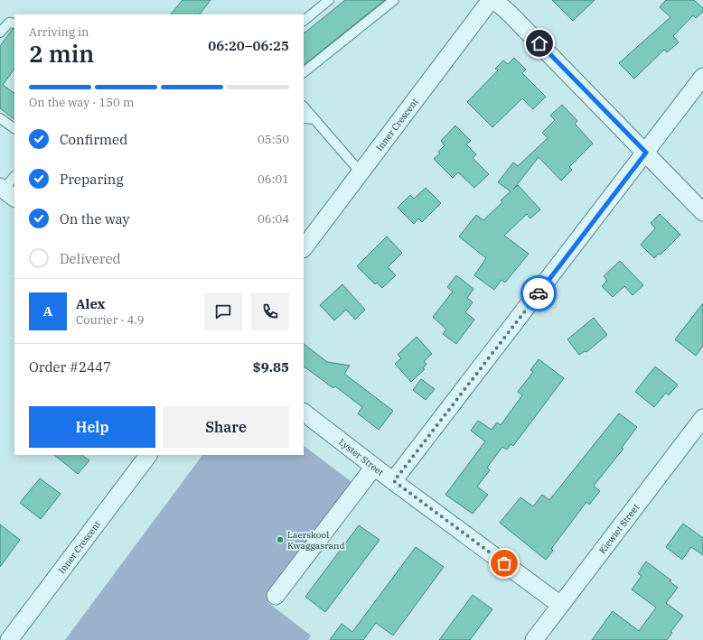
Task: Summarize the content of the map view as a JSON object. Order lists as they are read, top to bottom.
{
  "streets": {
    "street": ["Inner Crescent", "Lyster Street", "Kiewiet Street"]
  },
  "crossings": [
    ["Lyster Street", "Kiewiet Street"]
  ],
  "places": ["Laerskool Kwaggasrand"],
  "page": {
    "heading": ["2 min", "Arriving in", "06:20–06:25"],
    "panel": [
      "Alex",
      "Courier · 4.9",
      "Order #2447",
      "$9.85"
    ],
    "bar": "On the way · 150 m",
    "list": [
      ["Confirmed", "05:50"],
      ["Preparing", "06:01"],
      ["On the way", "06:04"],
      "Delivered"
    ],
    "round": "A",
    "buttons": ["Help", "Share"]
  }
}
